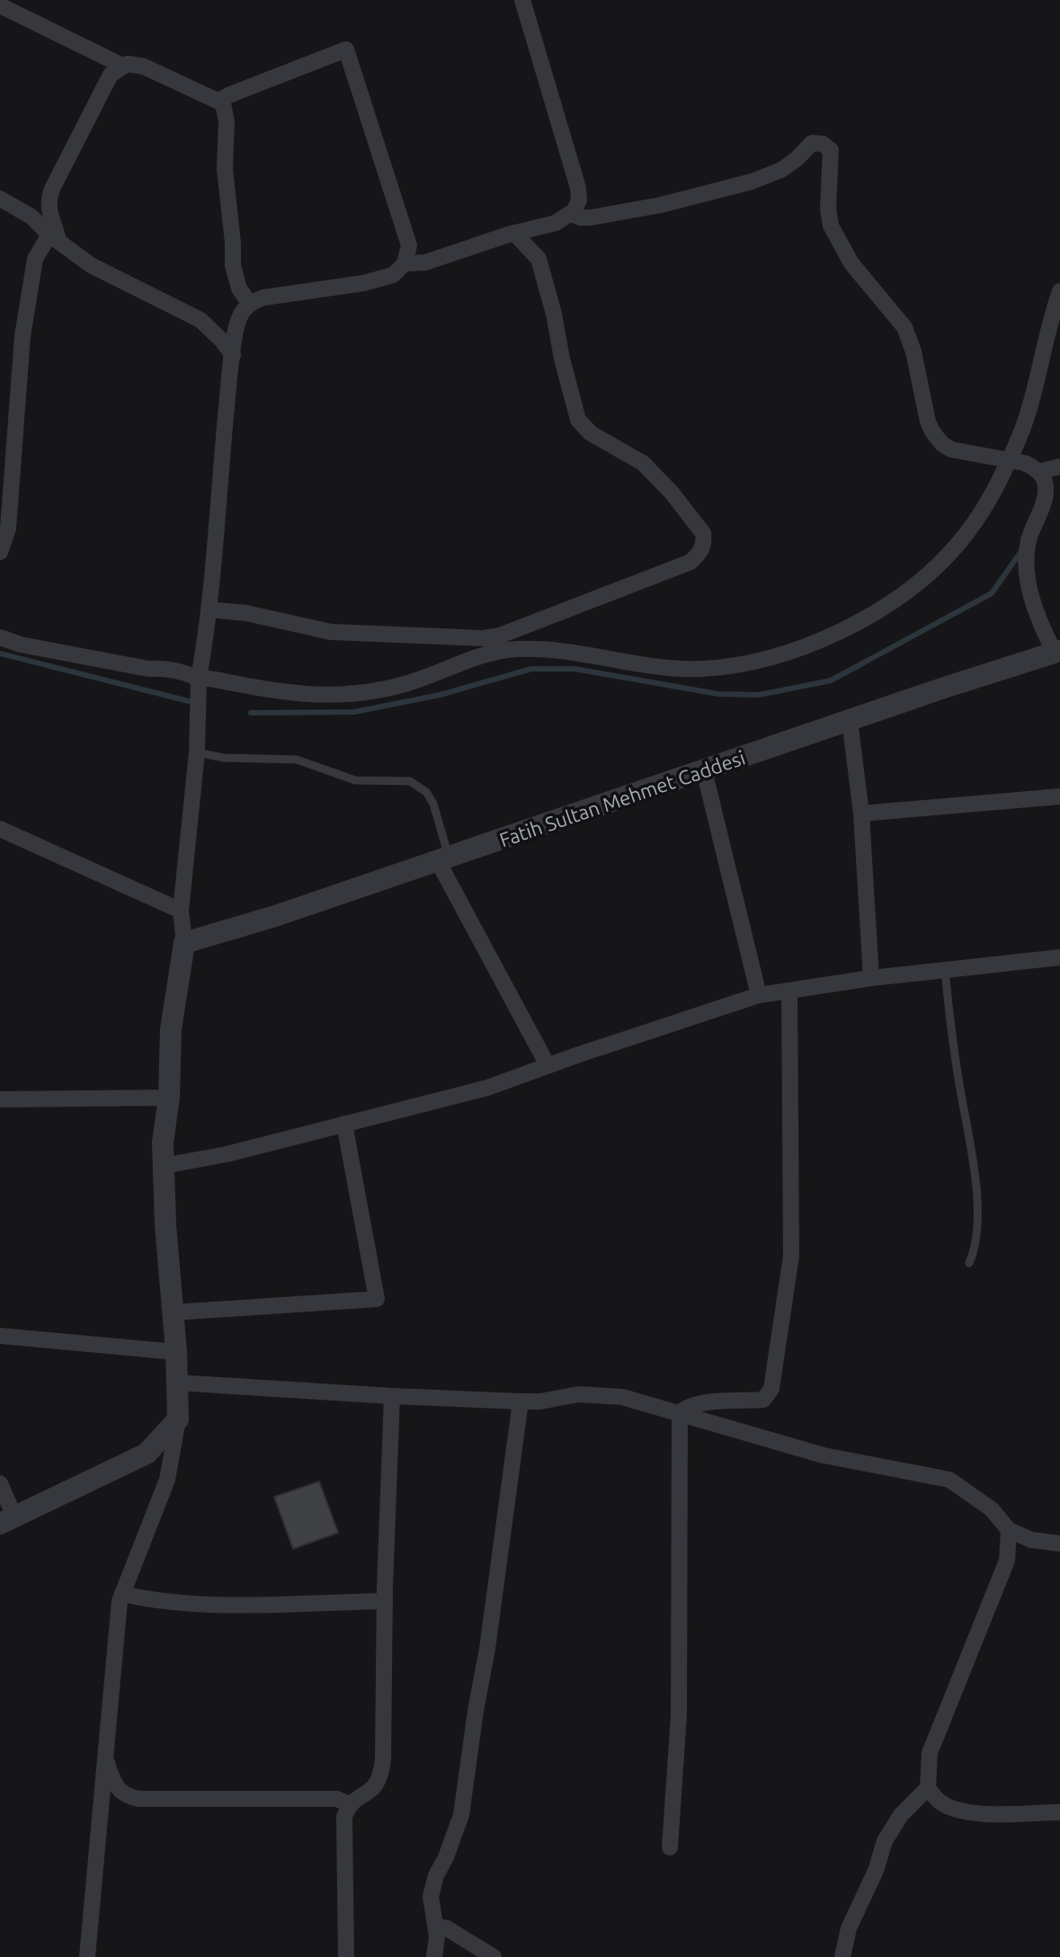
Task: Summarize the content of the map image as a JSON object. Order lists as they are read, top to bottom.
{
  "streets": {
    "street": ["Fatih Sultan Mehmet Caddesi"]
  }
}
